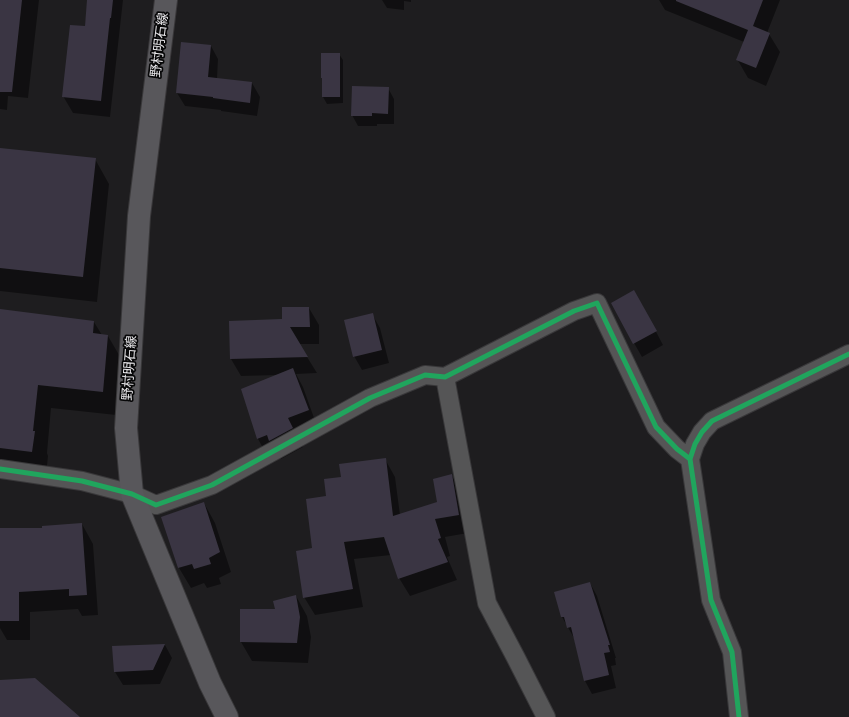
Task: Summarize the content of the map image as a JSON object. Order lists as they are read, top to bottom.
{
  "streets": {
    "main road": ["野村明石線"]
  }
}
